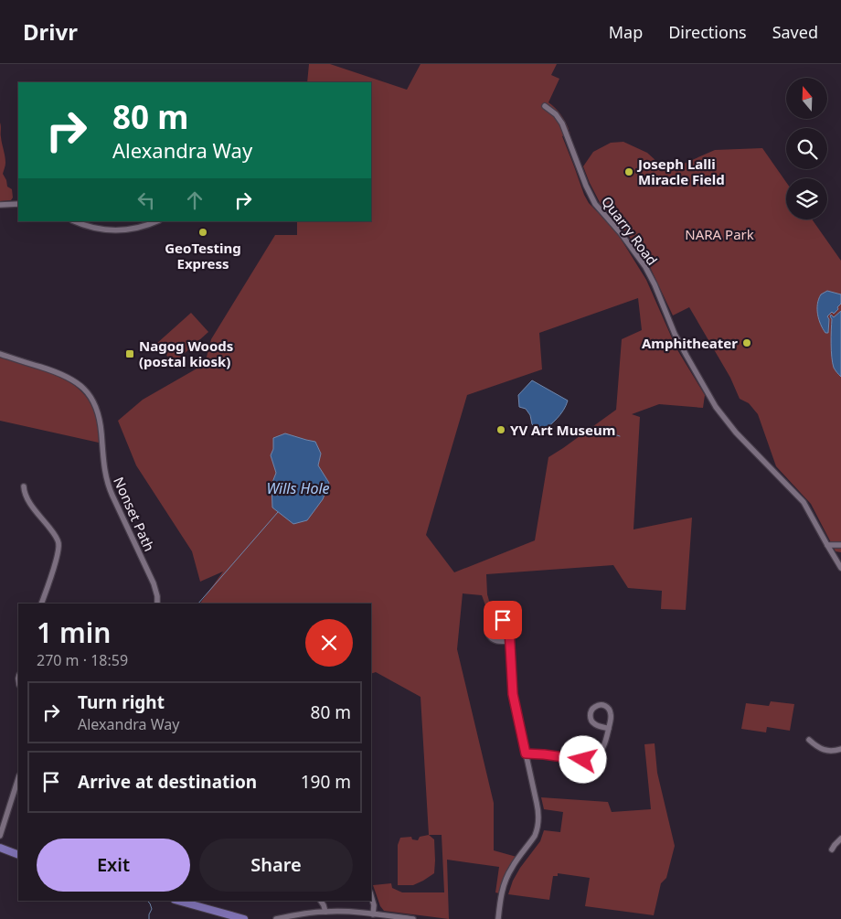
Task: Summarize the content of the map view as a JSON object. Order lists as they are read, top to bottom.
{
  "streets": {
    "street": ["Quarry Road", "Nonset Path"]
  },
  "water": ["Wills Hole"],
  "parks": ["NARA Park"],
  "places": {
    "other": [
      "Joseph Lalli Miracle Field",
      "GeoTesting Express",
      "Amphitheater",
      "YV Art Museum"
    ],
    "transit": ["Nagog Woods (postal kiosk)"]
  },
  "north": "top",
  "page": {
    "header": "Drivr",
    "nav": ["Map", "Directions", "Saved"],
    "turn": ["80 m", "Alexandra Way"],
    "heading": ["1 min", "270 m · 18:59"],
    "list": [
      {
        "name": "Turn right",
        "note": "Alexandra Way",
        "value": "80 m"
      },
      {
        "name": "Arrive at destination",
        "value": "190 m"
      }
    ],
    "buttons": ["Exit", "Share"]
  }
}
